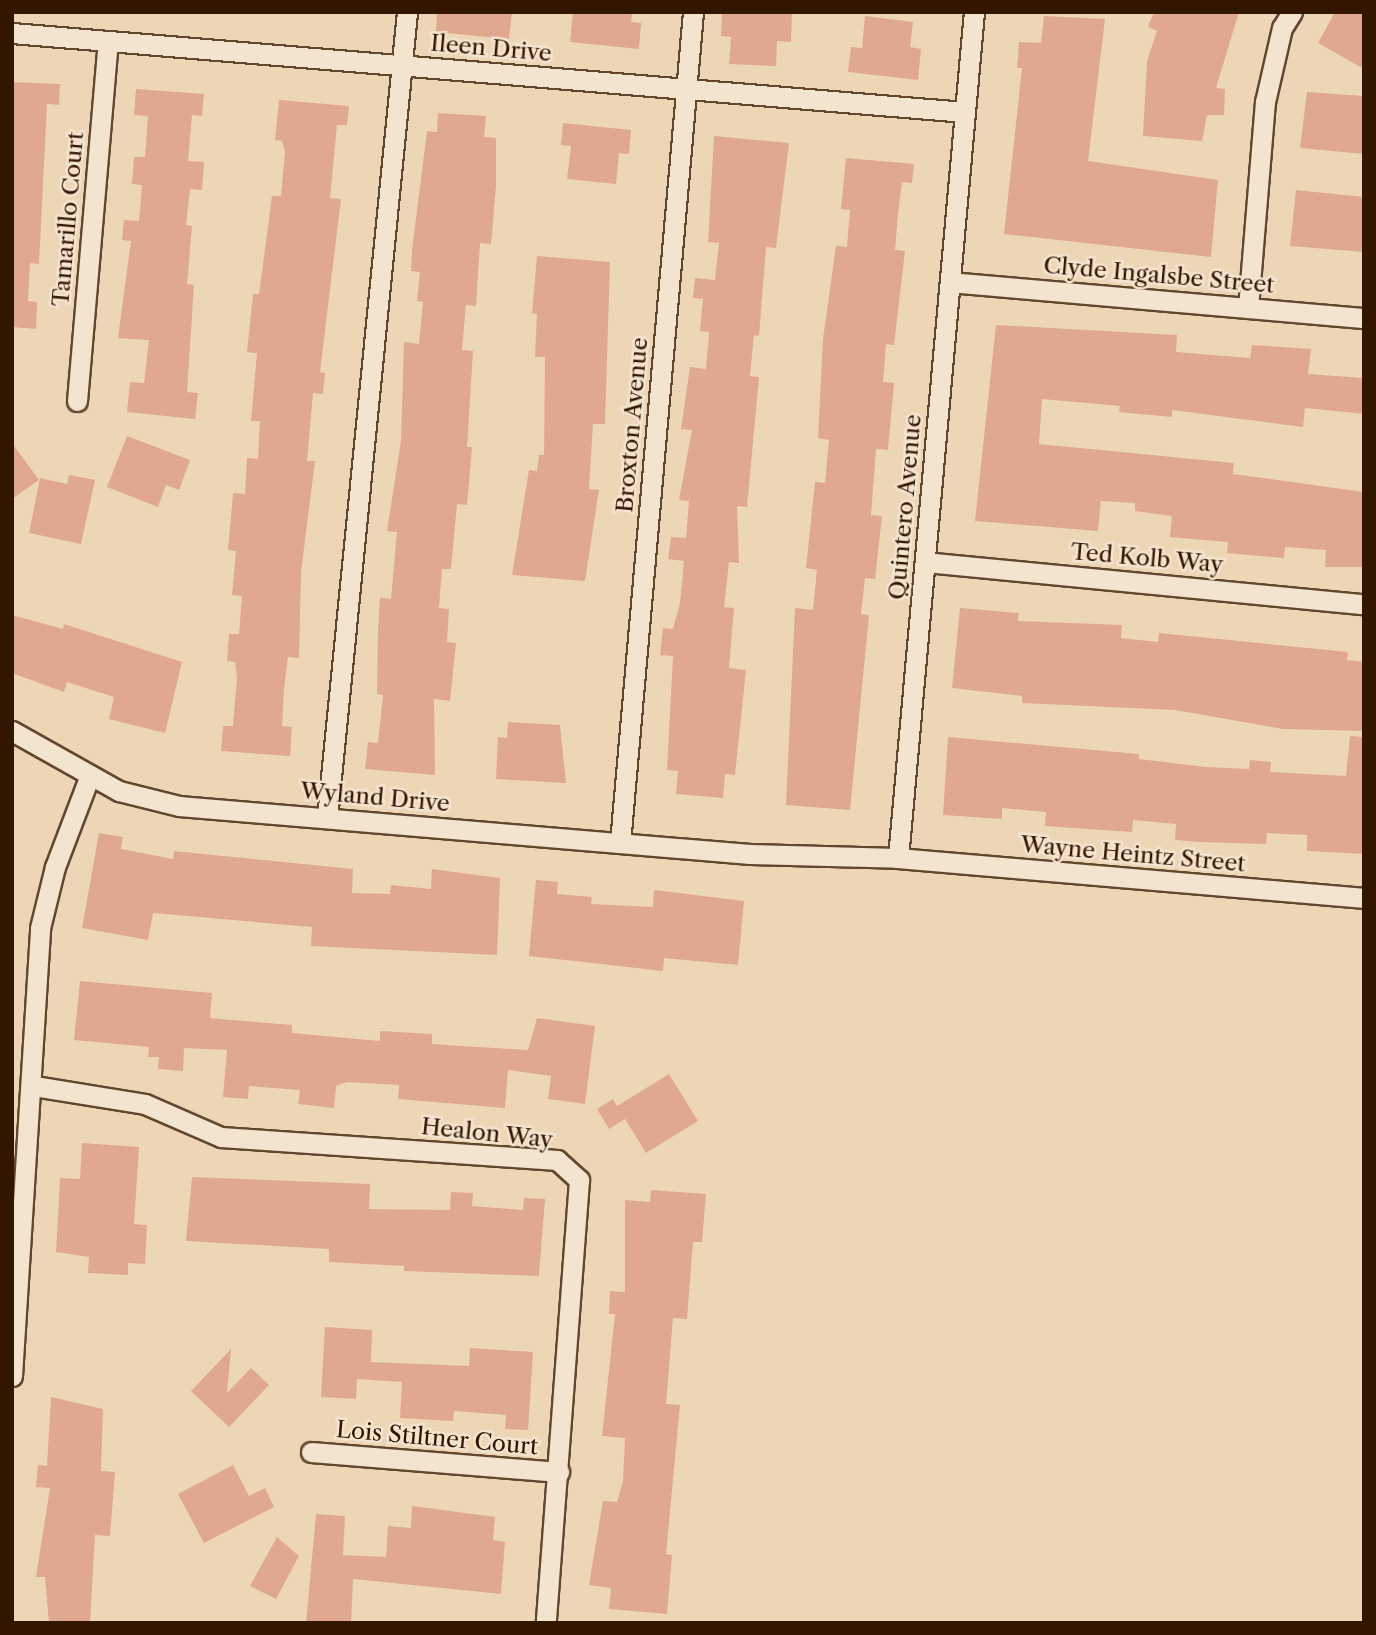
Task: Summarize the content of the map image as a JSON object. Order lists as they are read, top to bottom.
{
  "streets": {
    "street": [
      "Ileen Drive",
      "Tamarillo Court",
      "Clyde Ingalsbe Street",
      "Broxton Avenue",
      "Quintero Avenue",
      "Ted Kolb Way",
      "Wyland Drive",
      "Wayne Heintz Street",
      "Healon Way",
      "Lois Stiltner Court"
    ]
  },
  "crossings": [
    ["Ileen Drive", "Tamarillo Court"],
    ["Ileen Drive", "Broxton Avenue"],
    ["Ileen Drive", "Quintero Avenue"],
    ["Clyde Ingalsbe Street", "Quintero Avenue"],
    ["Broxton Avenue", "Wyland Drive"],
    ["Quintero Avenue", "Ted Kolb Way"],
    ["Quintero Avenue", "Wyland Drive"],
    ["Quintero Avenue", "Wayne Heintz Street"],
    ["Wyland Drive", "Wayne Heintz Street"],
    ["Healon Way", "Lois Stiltner Court"]
  ]
}
